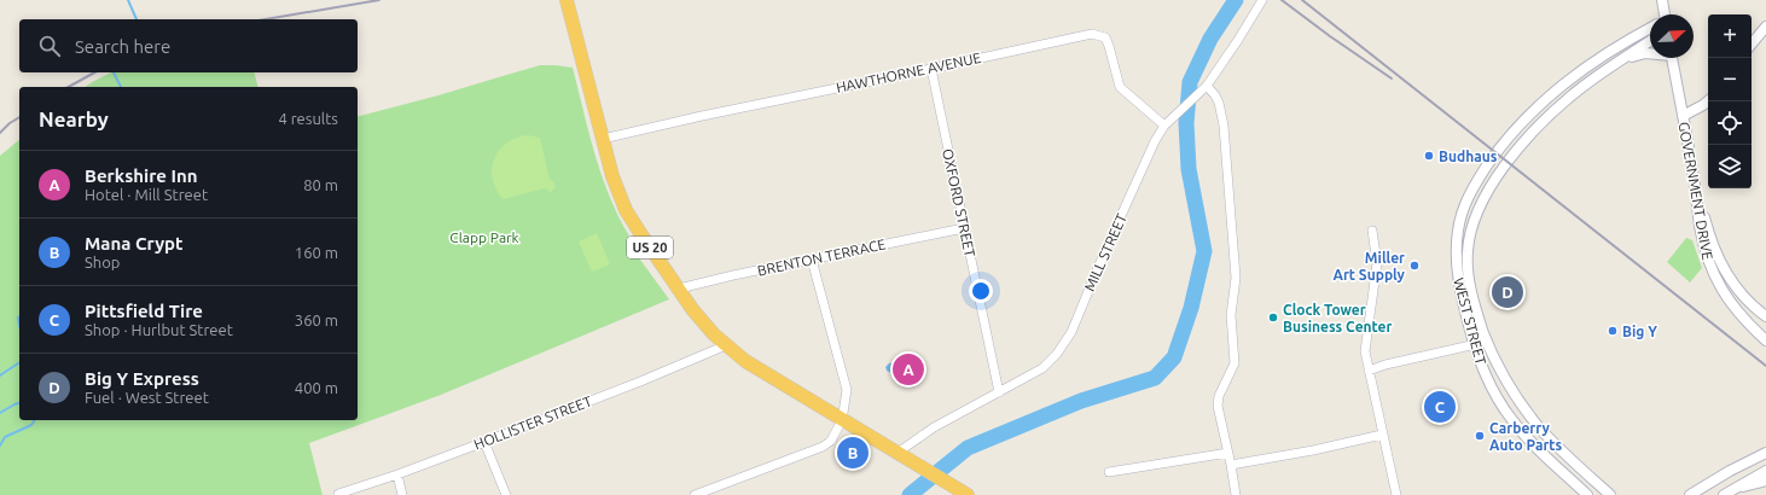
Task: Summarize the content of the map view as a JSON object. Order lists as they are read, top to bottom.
{
  "streets": {
    "highway": ["US 20"],
    "street": [
      "HAWTHORNE AVENUE",
      "GOVERNMENT DRIVE",
      "OXFORD STREET",
      "MILL STREET",
      "BRENTON TERRACE",
      "WEST STREET",
      "HOLLISTER STREET"
    ]
  },
  "crossings": [
    ["HAWTHORNE AVENUE", "OXFORD STREET"],
    ["HAWTHORNE AVENUE", "US 20"],
    ["HAWTHORNE AVENUE", "MILL STREET"],
    ["OXFORD STREET", "MILL STREET"],
    ["OXFORD STREET", "BRENTON TERRACE"],
    ["US 20", "MILL STREET"],
    ["US 20", "BRENTON TERRACE"],
    ["US 20", "HOLLISTER STREET"]
  ],
  "parks": ["Clapp Park"],
  "places": [
    "Budhaus",
    "Miller Art Supply",
    "Clock Tower Business Center",
    "Big Y",
    "Carberry Auto Parts"
  ],
  "north": "top right",
  "page": {
    "map_buttons": ["+", "−"],
    "search": "Search here",
    "heading": ["Nearby", "4 results"],
    "list": [
      {
        "mark": "A",
        "name": "Berkshire Inn",
        "note": "Hotel · Mill Street",
        "value": "80 m"
      },
      {
        "mark": "B",
        "name": "Mana Crypt",
        "note": "Shop",
        "value": "160 m"
      },
      {
        "mark": "C",
        "name": "Pittsfield Tire",
        "note": "Shop · Hurlbut Street",
        "value": "360 m"
      },
      {
        "mark": "D",
        "name": "Big Y Express",
        "note": "Fuel · West Street",
        "value": "400 m"
      }
    ],
    "pins": [
      "D",
      "A",
      "C",
      "B"
    ]
  }
}
